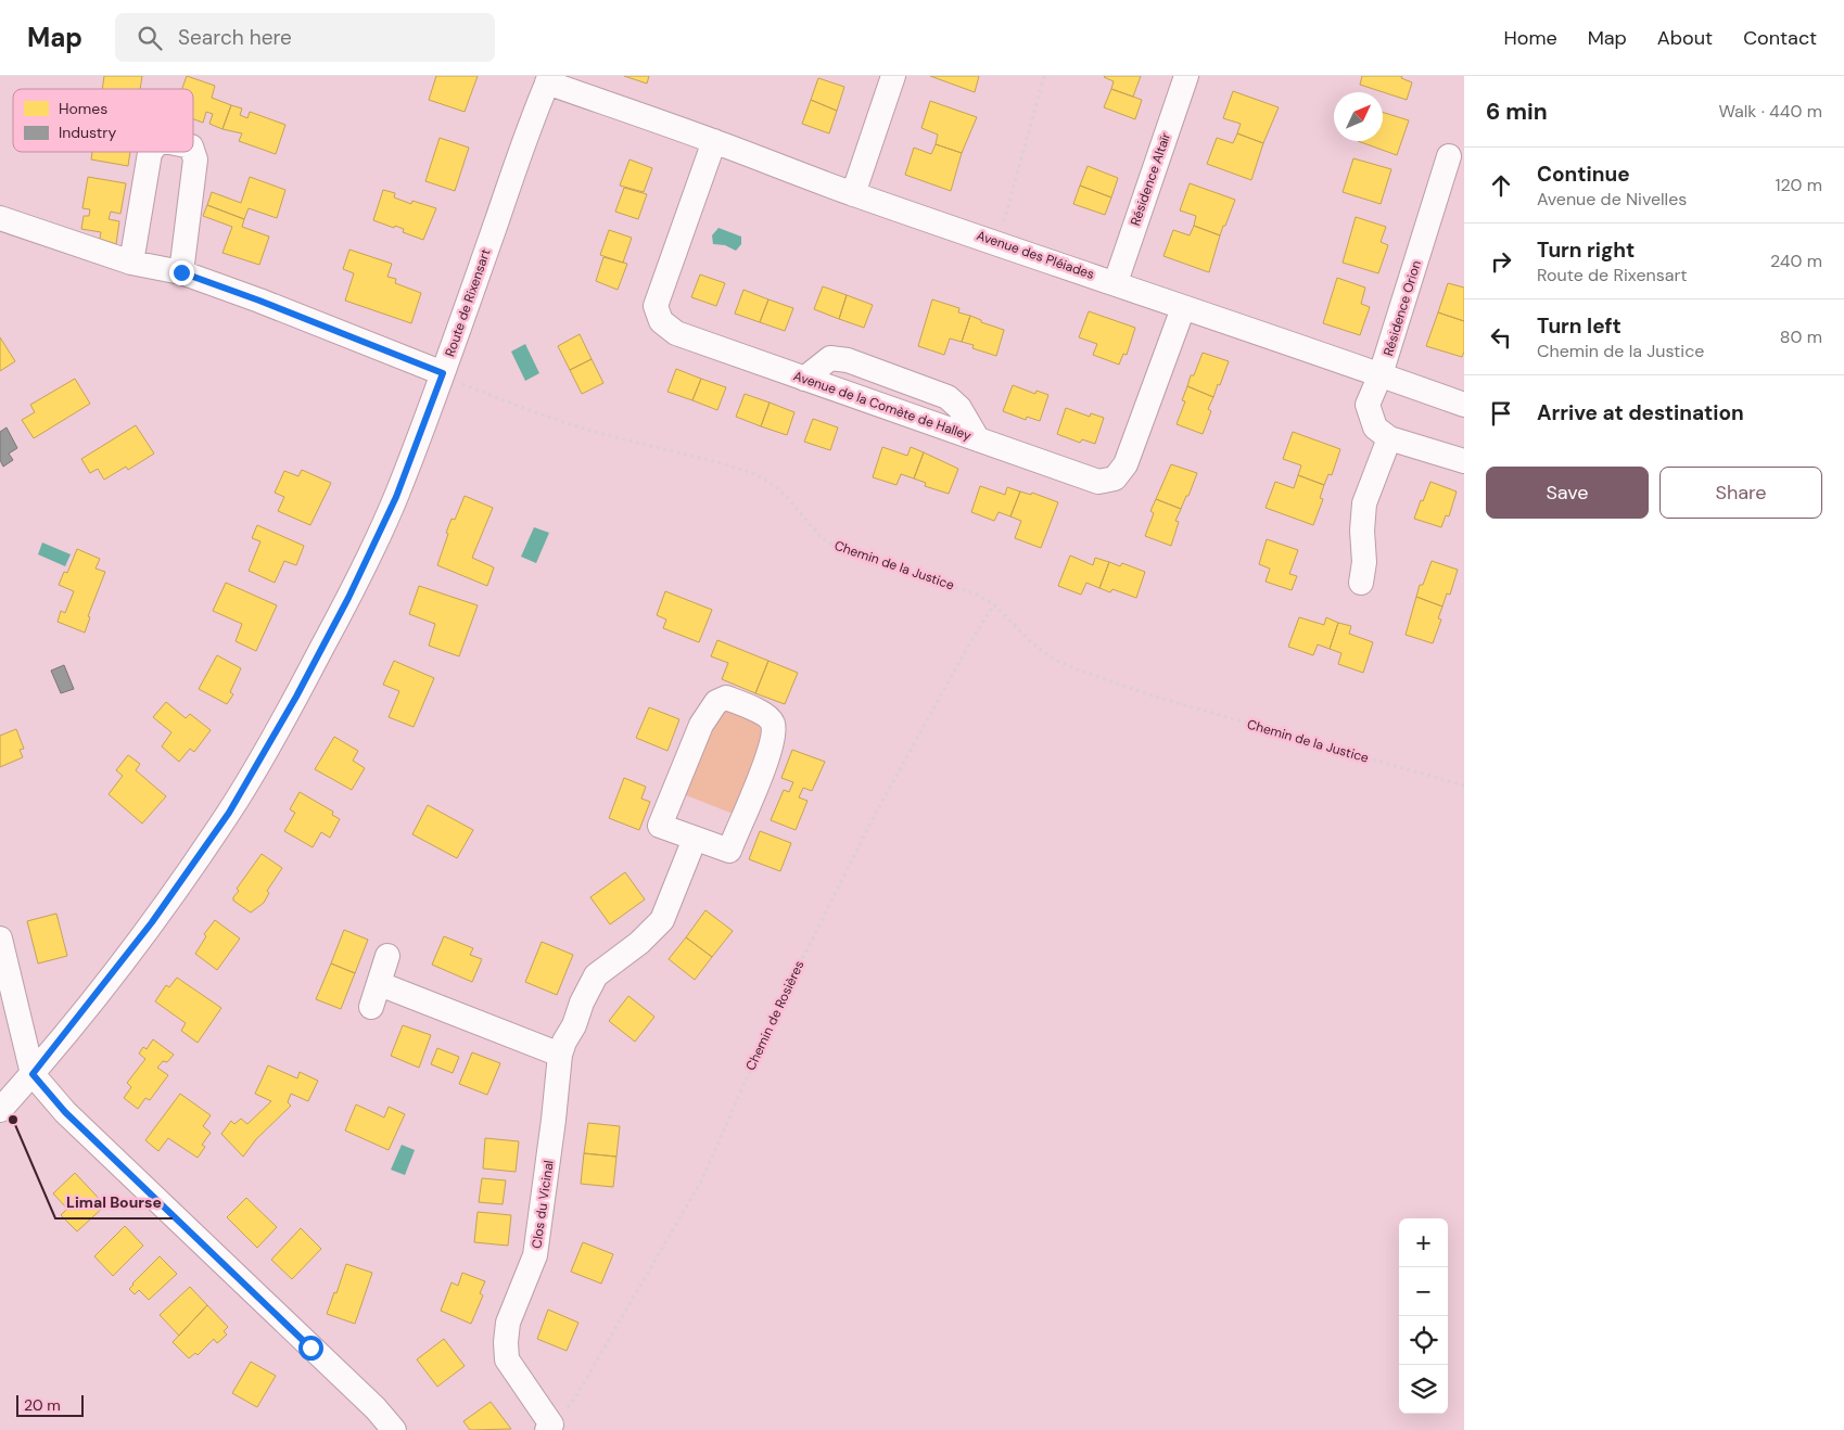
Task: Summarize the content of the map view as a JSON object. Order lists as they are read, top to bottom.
{
  "streets": {
    "street": [
      "Résidence Altaïr",
      "Avenue des Pléiades",
      "Route de Rixensart",
      "Résidence Orion",
      "Avenue de la Comète de Halley",
      "Clos du Vicinal"
    ],
    "path": ["Chemin de la Justice", "Chemin de Rosières"]
  },
  "crossings": [
    ["Résidence Altaïr", "Avenue des Pléiades"],
    ["Avenue des Pléiades", "Route de Rixensart"],
    ["Avenue des Pléiades", "Résidence Orion"],
    ["Avenue des Pléiades", "Avenue de la Comète de Halley"],
    ["Route de Rixensart", "Chemin de la Justice"],
    ["Chemin de la Justice", "Chemin de Rosières"],
    ["Chemin de Rosières", "Clos du Vicinal"]
  ],
  "places": ["Limal Bourse"],
  "legend": ["Homes", "Industry"],
  "scale_bar": "20 m",
  "north": "top right",
  "page": {
    "header": "Map",
    "search": "Search here",
    "nav": [
      "Home",
      "Map",
      "About",
      "Contact"
    ],
    "heading": ["6 min", "Walk · 440 m"],
    "list": [
      ["Continue", "Avenue de Nivelles", "120 m"],
      ["Turn right", "Route de Rixensart", "240 m"],
      ["Turn left", "Chemin de la Justice", "80 m"],
      "Arrive at destination"
    ],
    "buttons": ["Save", "Share"],
    "map_buttons": ["+", "−"],
    "scale": "20 m"
  }
}
